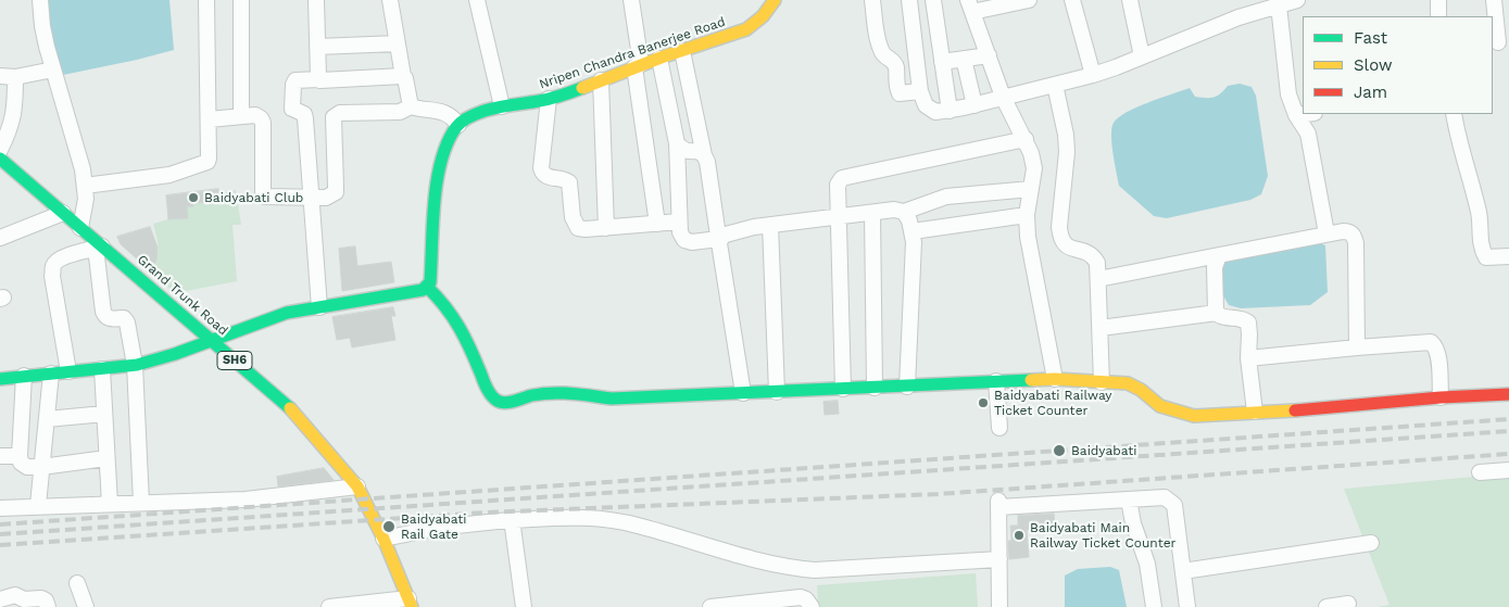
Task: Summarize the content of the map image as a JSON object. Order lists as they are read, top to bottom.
{
  "streets": {
    "street": ["Nripen Chandra Banerjee Road", "Grand Trunk Road", "SH6"]
  },
  "places": [
    "Baidyabati Club",
    "Baidyabati Railway Ticket Counter",
    "Baidyabati",
    "Baidyabati Rail Gate",
    "Baidyabati Main Railway Ticket Counter"
  ],
  "legend": ["Fast", "Slow", "Jam"]
}
